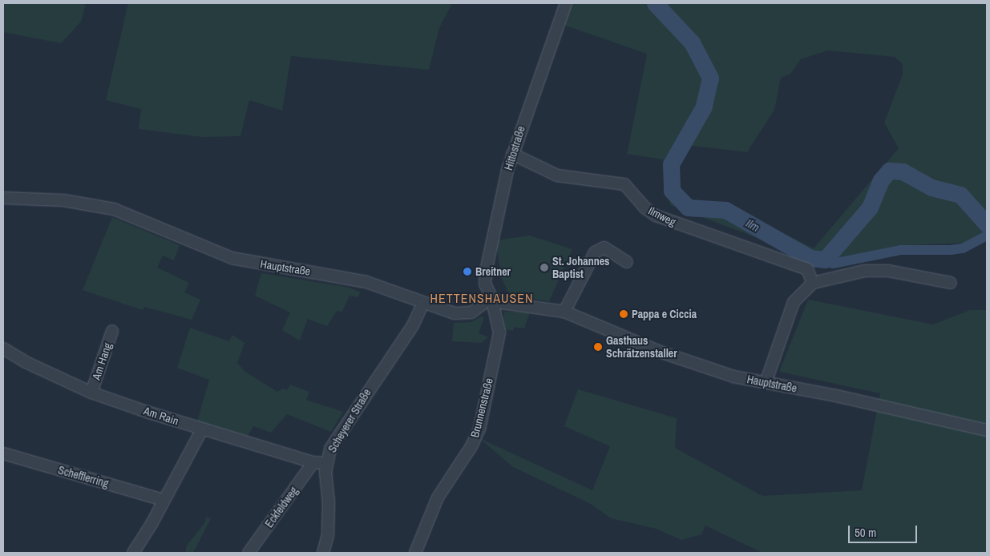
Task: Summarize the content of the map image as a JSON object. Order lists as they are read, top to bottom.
{
  "streets": {
    "street": [
      "Hittostraße",
      "Ilmweg",
      "Hauptstraße",
      "Am Hang",
      "Brunnenstraße",
      "Am Rain",
      "Scheyerer Straße",
      "Schefflerring",
      "Eckfeldweg"
    ]
  },
  "crossings": [
    ["Hittostraße", "Ilmweg"],
    ["Hittostraße", "Hauptstraße"],
    ["Hittostraße", "Brunnenstraße"],
    ["Hauptstraße", "Brunnenstraße"],
    ["Hauptstraße", "Scheyerer Straße"],
    ["Am Hang", "Am Rain"],
    ["Am Rain", "Scheyerer Straße"],
    ["Am Rain", "Eckfeldweg"]
  ],
  "districts": ["HETTENSHAUSEN"],
  "water": ["Ilm"],
  "places": [
    "St. Johannes Baptist",
    "Breitner",
    "Pappa e Ciccia",
    "Gasthaus Schrätzenstaller"
  ],
  "scale_bar": "50 m"
}
